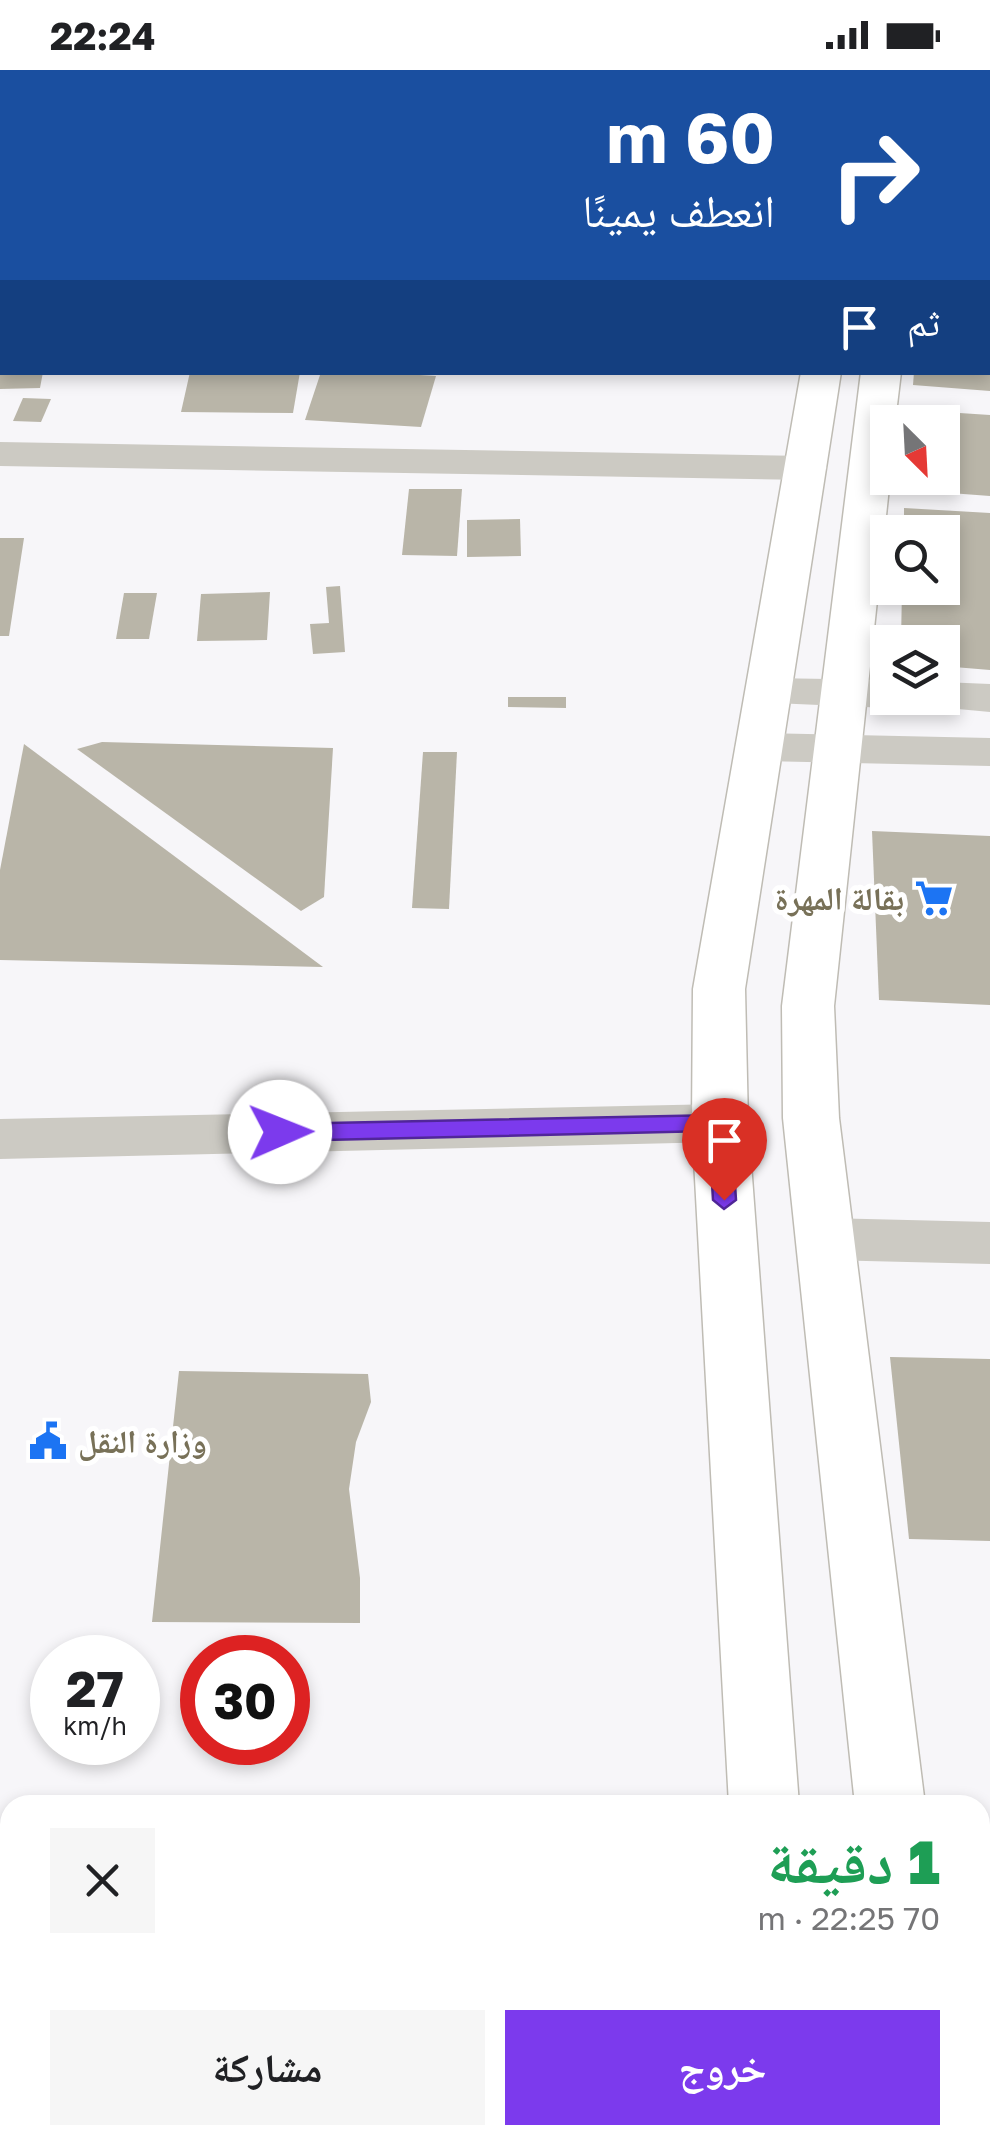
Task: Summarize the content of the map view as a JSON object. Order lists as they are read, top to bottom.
{
  "places": {
    "supermarket": ["بقالة المهرة"],
    "public building": ["وزارة النقل"]
  },
  "north": "bottom right",
  "page": {
    "status": "22:24",
    "turn": ["60 m", "انعطف يمينًا"],
    "then": "ثم",
    "speed": "27 km/h",
    "limit": "30",
    "heading": ["1 دقيقة", "70 m · 22:25"],
    "buttons": ["خروج", "مشاركة"]
  }
}
